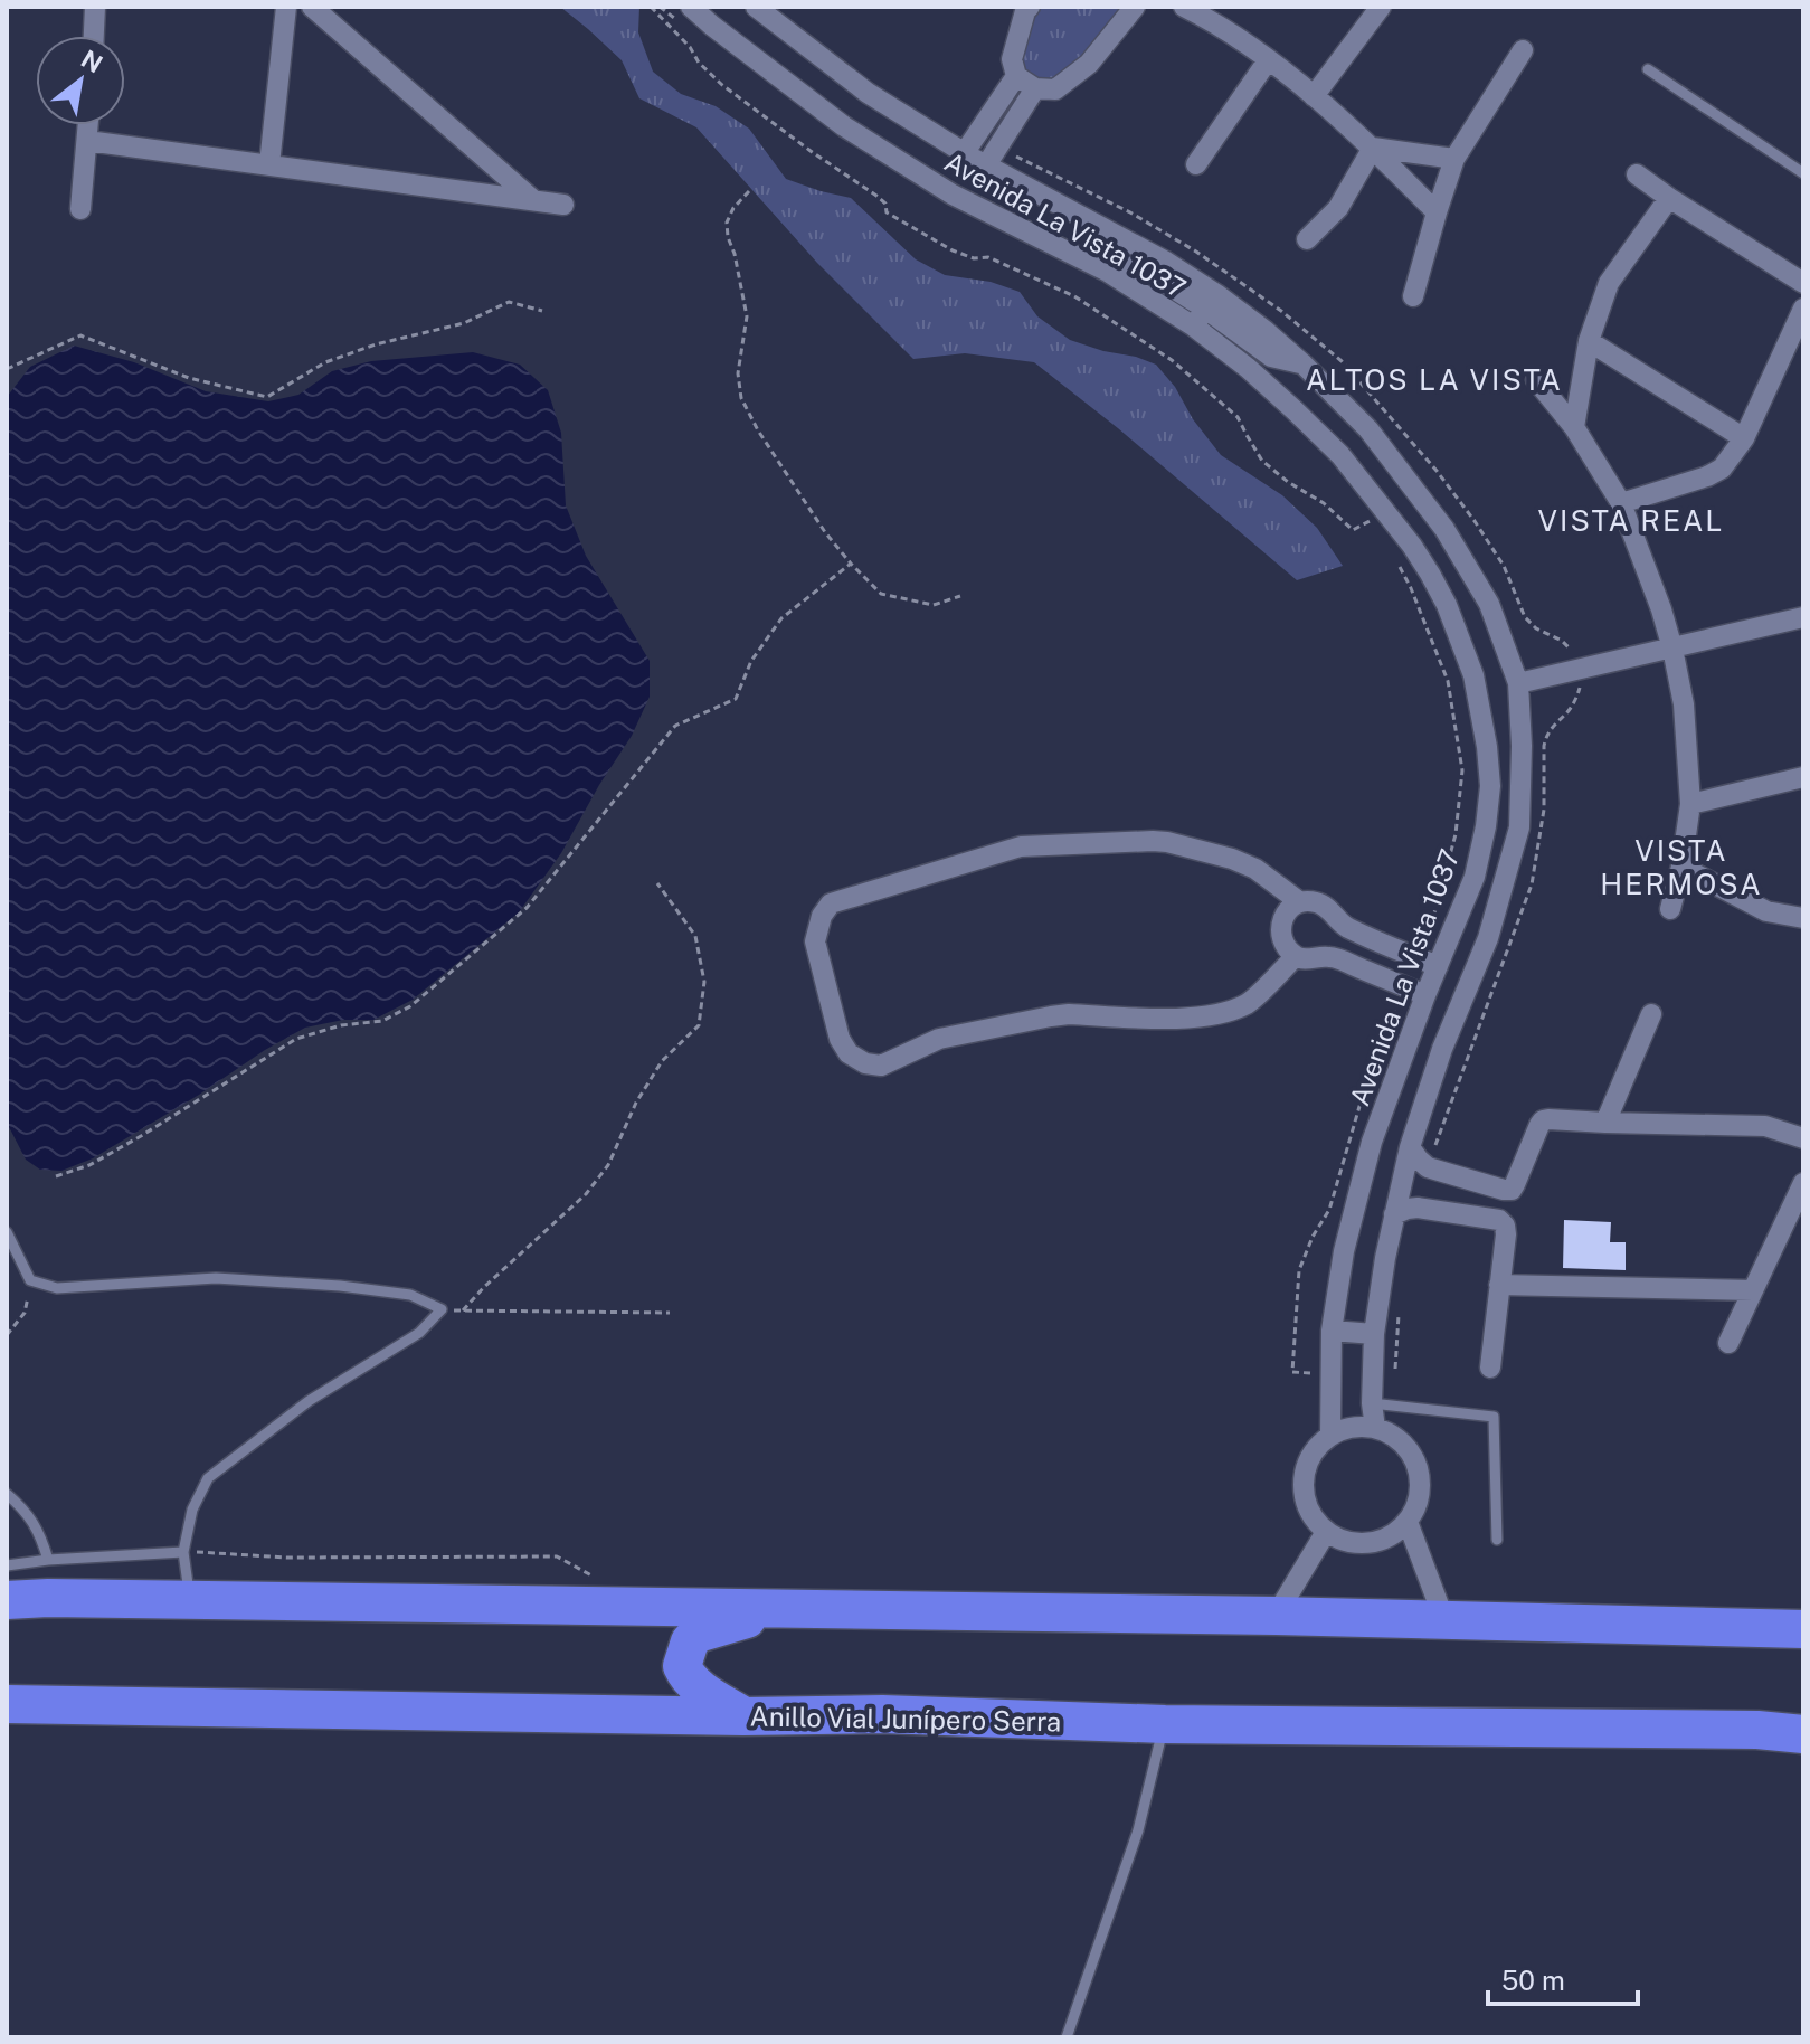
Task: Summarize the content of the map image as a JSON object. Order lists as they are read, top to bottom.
{
  "streets": {
    "highway": ["Anillo Vial Junípero Serra"],
    "street": ["Avenida La Vista 1037"]
  },
  "districts": ["ALTOS LA VISTA", "VISTA REAL", "VISTA HERMOSA"],
  "scale_bar": "50 m",
  "north": "top right"
}
